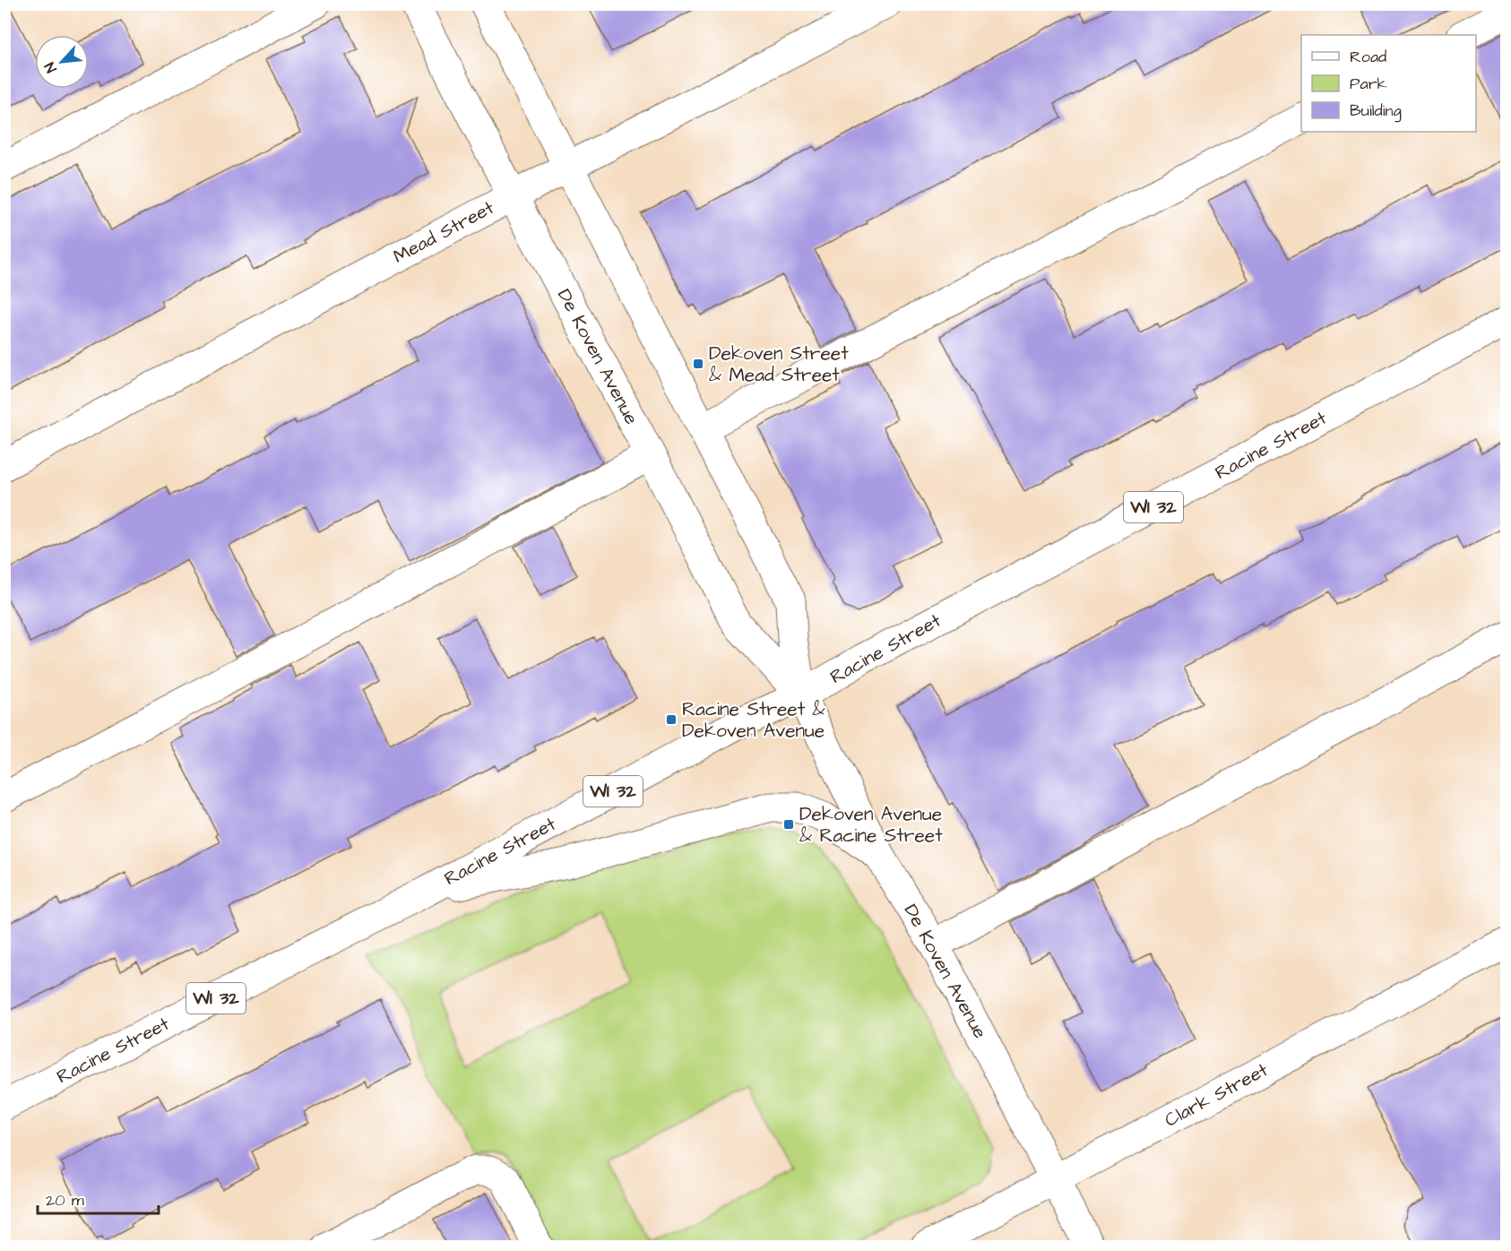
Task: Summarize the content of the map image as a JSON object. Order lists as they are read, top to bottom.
{
  "streets": {
    "street": [
      "Mead Street",
      "De Koven Avenue",
      "Racine Street",
      "WI 32",
      "Clark Street"
    ]
  },
  "crossings": [
    ["Mead Street", "De Koven Avenue"],
    ["De Koven Avenue", "Racine Street"],
    ["De Koven Avenue", "Clark Street"]
  ],
  "places": {
    "transit": ["Dekoven Street & Mead Street", "Racine Street & Dekoven Avenue", "Dekoven Avenue & Racine Street"]
  },
  "legend": ["Road", "Park", "Building"],
  "scale_bar": "20 m",
  "north": "bottom left"
}
